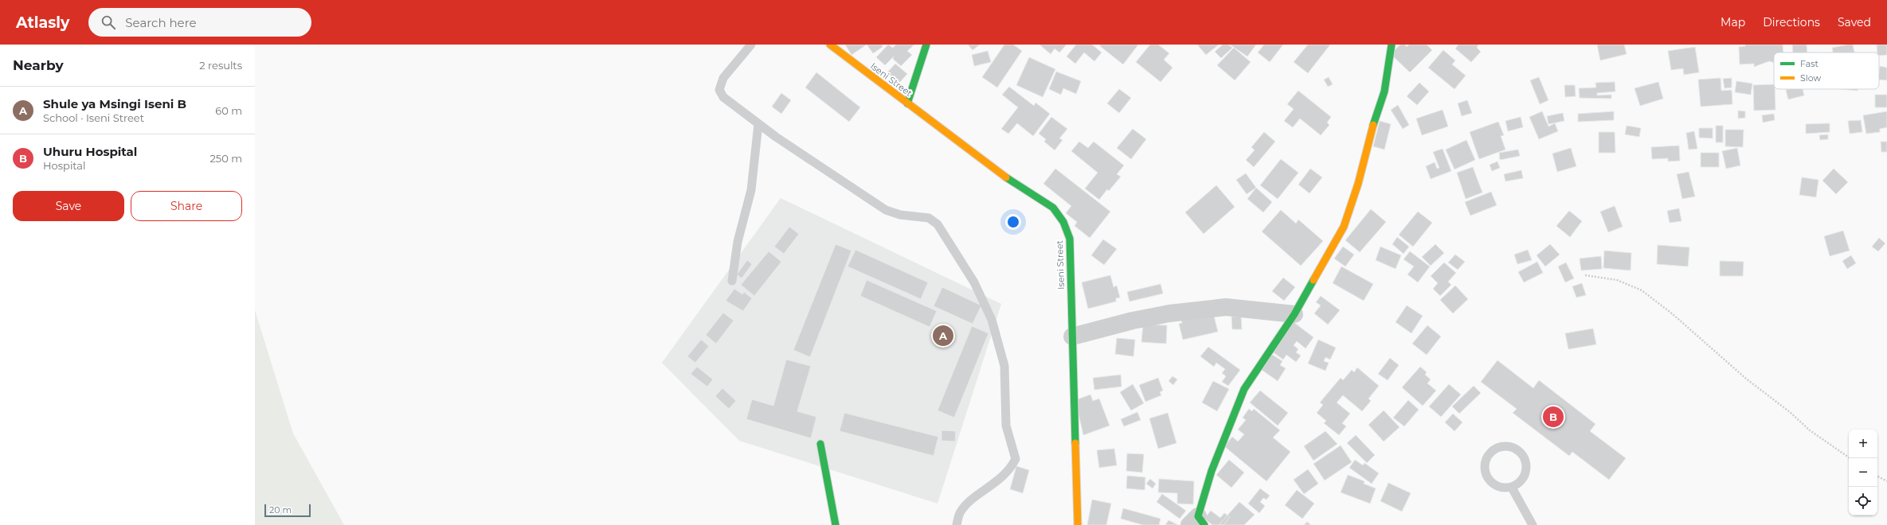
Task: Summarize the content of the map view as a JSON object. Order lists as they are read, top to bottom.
{
  "streets": {
    "street": ["Iseni Street"]
  },
  "legend": ["Fast", "Slow"],
  "scale_bar": "20 m",
  "page": {
    "header": "Atlasly",
    "search": "Search here",
    "nav": ["Map", "Directions", "Saved"],
    "heading": ["Nearby", "2 results"],
    "list": [
      {
        "mark": "A",
        "name": "Shule ya Msingi Iseni B",
        "note": "School · Iseni Street",
        "value": "60 m"
      },
      {
        "mark": "B",
        "name": "Uhuru Hospital",
        "note": "Hospital",
        "value": "250 m"
      }
    ],
    "buttons": ["Save", "Share"],
    "pins": ["A", "B"],
    "map_buttons": ["+", "−"],
    "scale": "20 m"
  }
}
